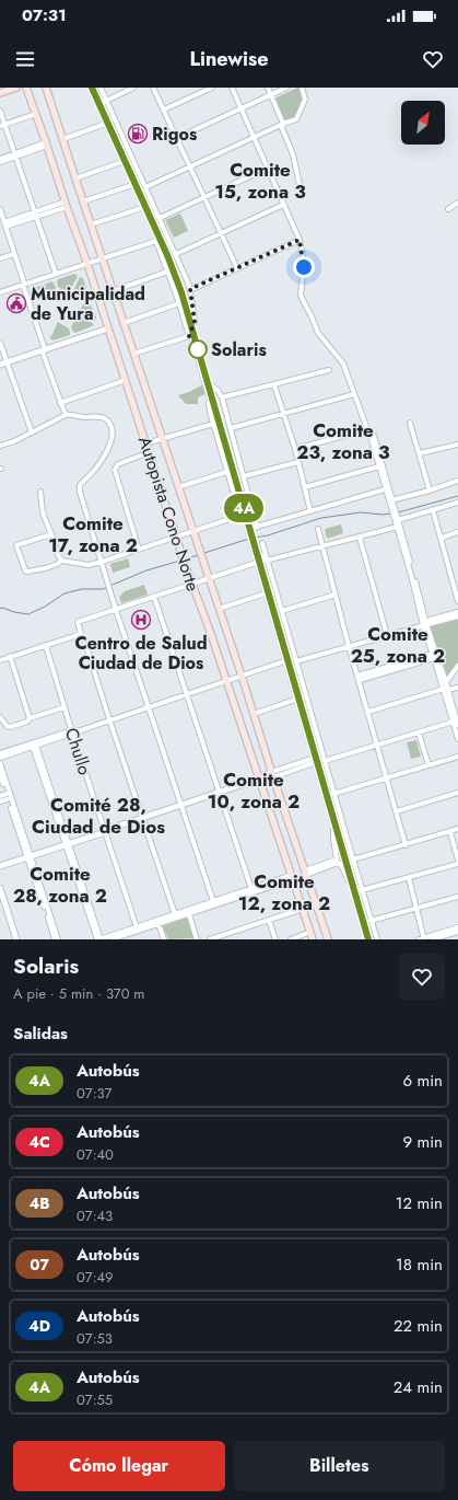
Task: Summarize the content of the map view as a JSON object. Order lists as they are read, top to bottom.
{
  "streets": {
    "main road": ["Autopista Cono Norte"],
    "street": ["Chullo"]
  },
  "districts": [
    "Comite 15, zona 3",
    "Comite 23, zona 3",
    "Comite 17, zona 2",
    "Comite 25, zona 2",
    "Comite 10, zona 2",
    "Comité 28, Ciudad de Dios",
    "Comite 28, zona 2",
    "Comite 12, zona 2"
  ],
  "places": {
    "fuel station": ["Rigos"],
    "public building": ["Municipalidad de Yura"],
    "other": ["Solaris"],
    "hospital": ["Centro de Salud Ciudad de Dios"]
  },
  "lines": ["bus line 4A"],
  "north": "top right",
  "page": {
    "status": "07:31",
    "header": "Linewise",
    "on_map": "4A",
    "heading": [
      ["Solaris", "A pie · 5 min · 370 m"],
      "Salidas"
    ],
    "list": [
      {
        "mark": "4A",
        "name": "Autobús",
        "note": "07:37",
        "value": "6 min"
      },
      {
        "mark": "4C",
        "name": "Autobús",
        "note": "07:40",
        "value": "9 min"
      },
      {
        "mark": "4B",
        "name": "Autobús",
        "note": "07:43",
        "value": "12 min"
      },
      {
        "mark": "07",
        "name": "Autobús",
        "note": "07:49",
        "value": "18 min"
      },
      {
        "mark": "4D",
        "name": "Autobús",
        "note": "07:53",
        "value": "22 min"
      },
      {
        "mark": "4A",
        "name": "Autobús",
        "note": "07:55",
        "value": "24 min"
      }
    ],
    "buttons": ["Cómo llegar", "Billetes"]
  }
}
